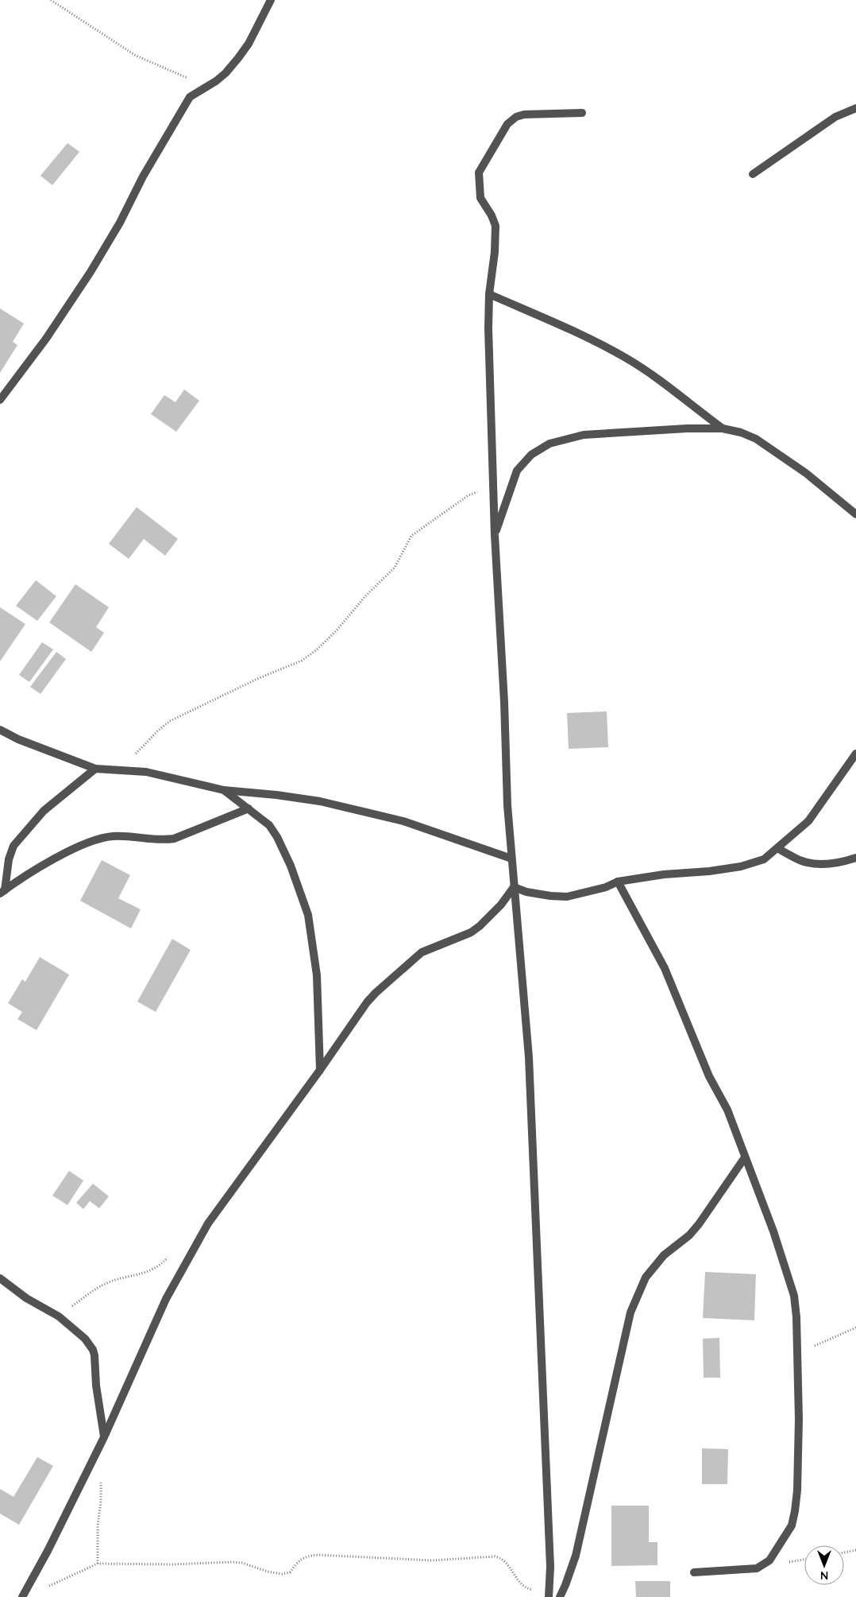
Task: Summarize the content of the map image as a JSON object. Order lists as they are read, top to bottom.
{
  "north": "bottom"
}
